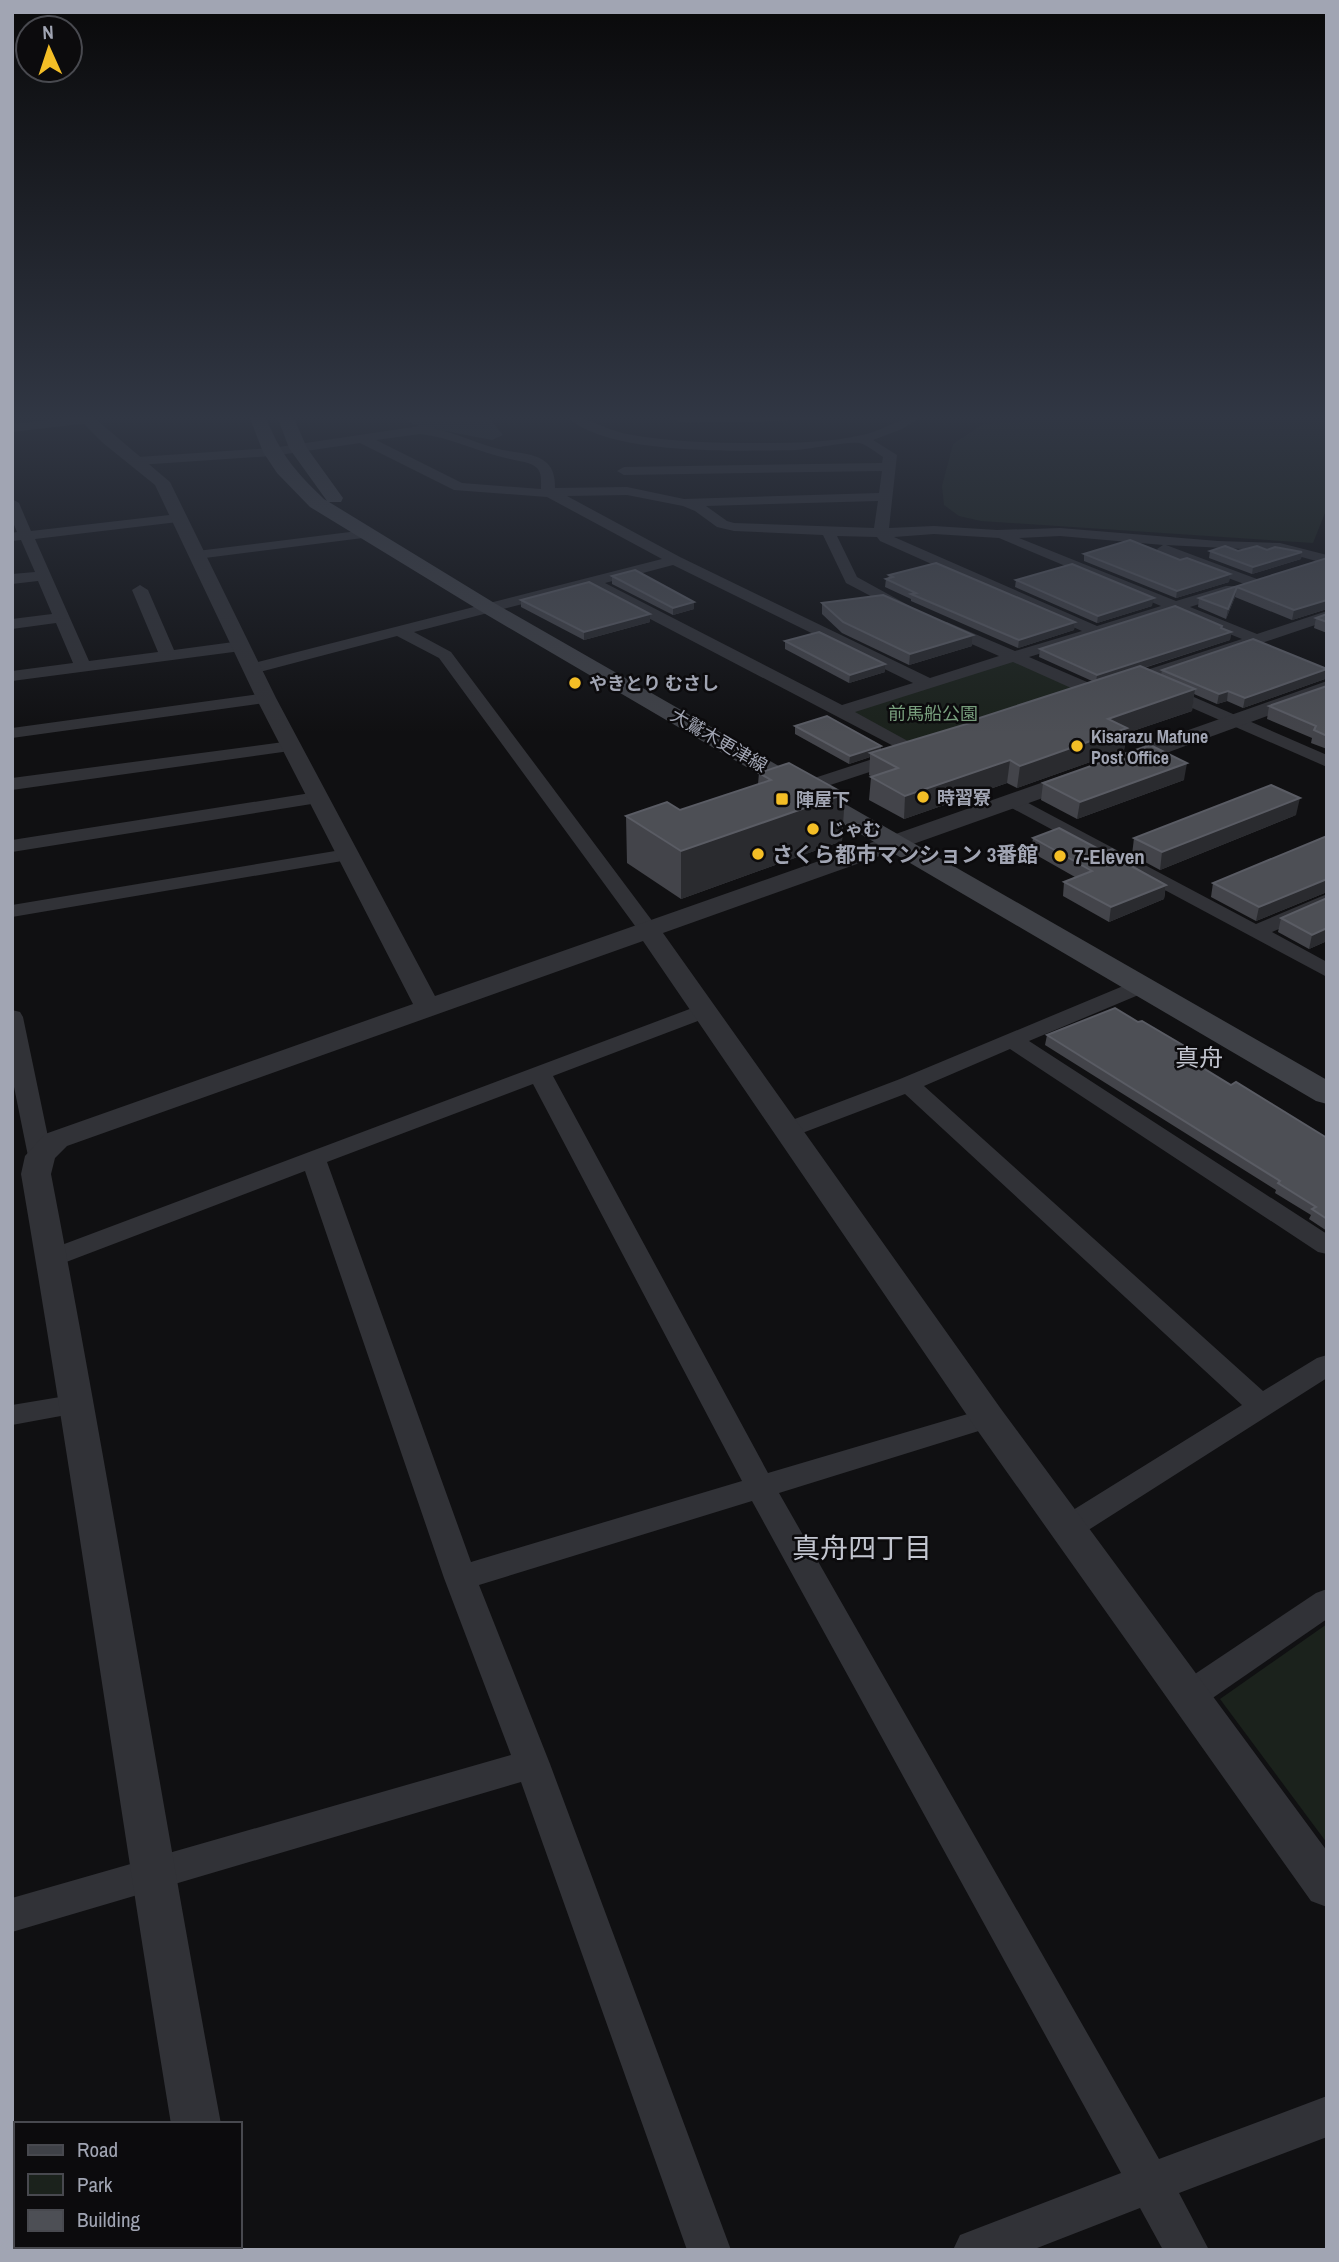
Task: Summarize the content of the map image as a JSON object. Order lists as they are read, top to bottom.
{
  "streets": {
    "main road": ["大鷲木更津線"]
  },
  "districts": ["真舟", "真舟四丁目"],
  "parks": ["前馬船公園"],
  "places": {
    "other": [
      "やきとり むさし",
      "Kisarazu Mafune Post Office",
      "時習寮",
      "じゃむ",
      "さくら都市マンション 3番館",
      "7-Eleven"
    ],
    "transit": ["陣屋下"]
  },
  "legend": ["Road", "Park", "Building"],
  "north": "top"
}
